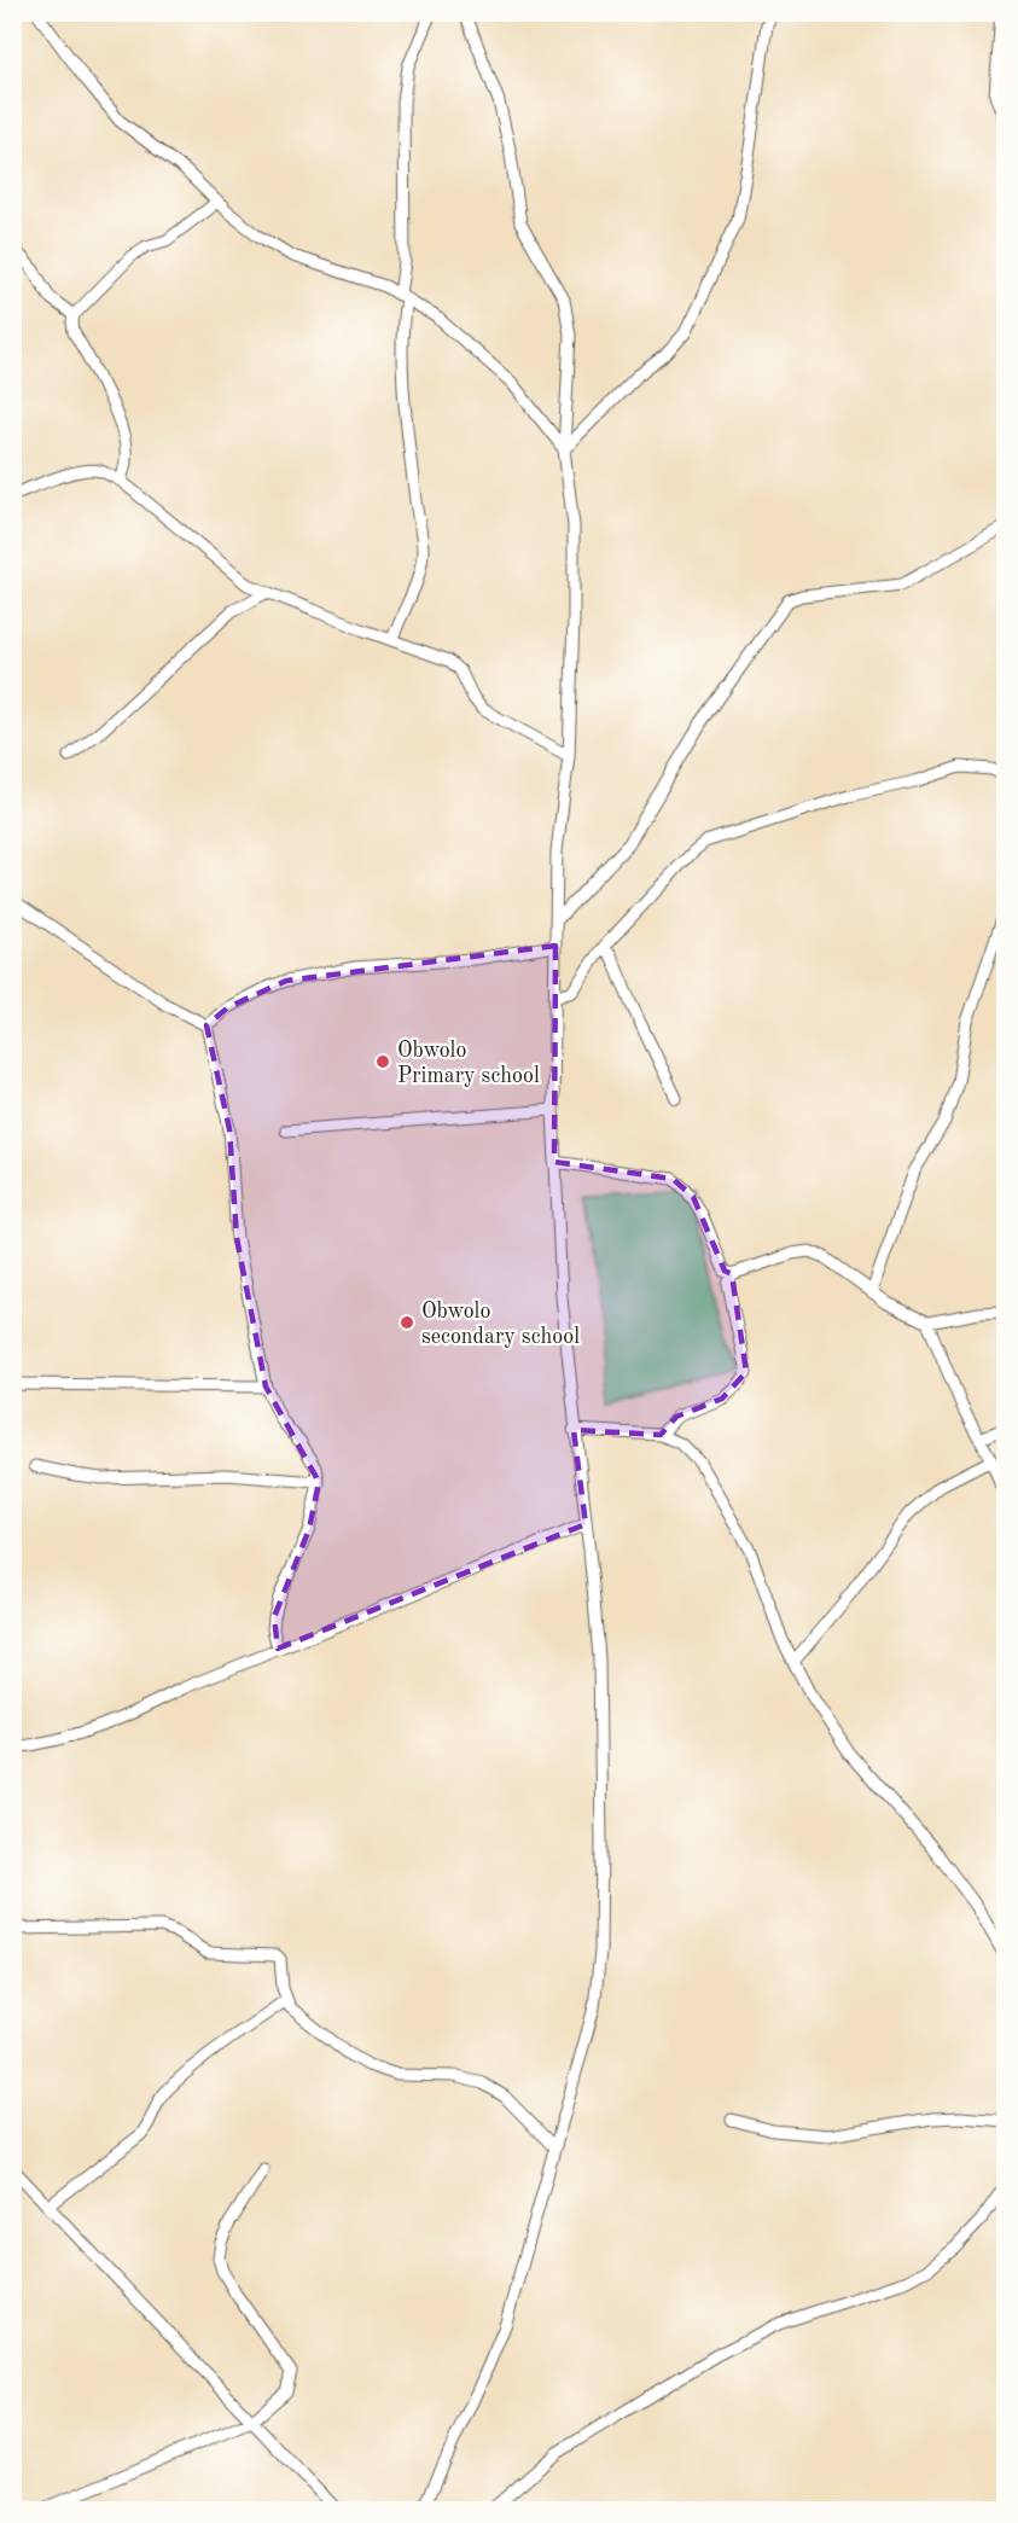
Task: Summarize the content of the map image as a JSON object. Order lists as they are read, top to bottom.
{
  "places": ["Obwolo Primary school", "Obwolo secondary school"]
}
